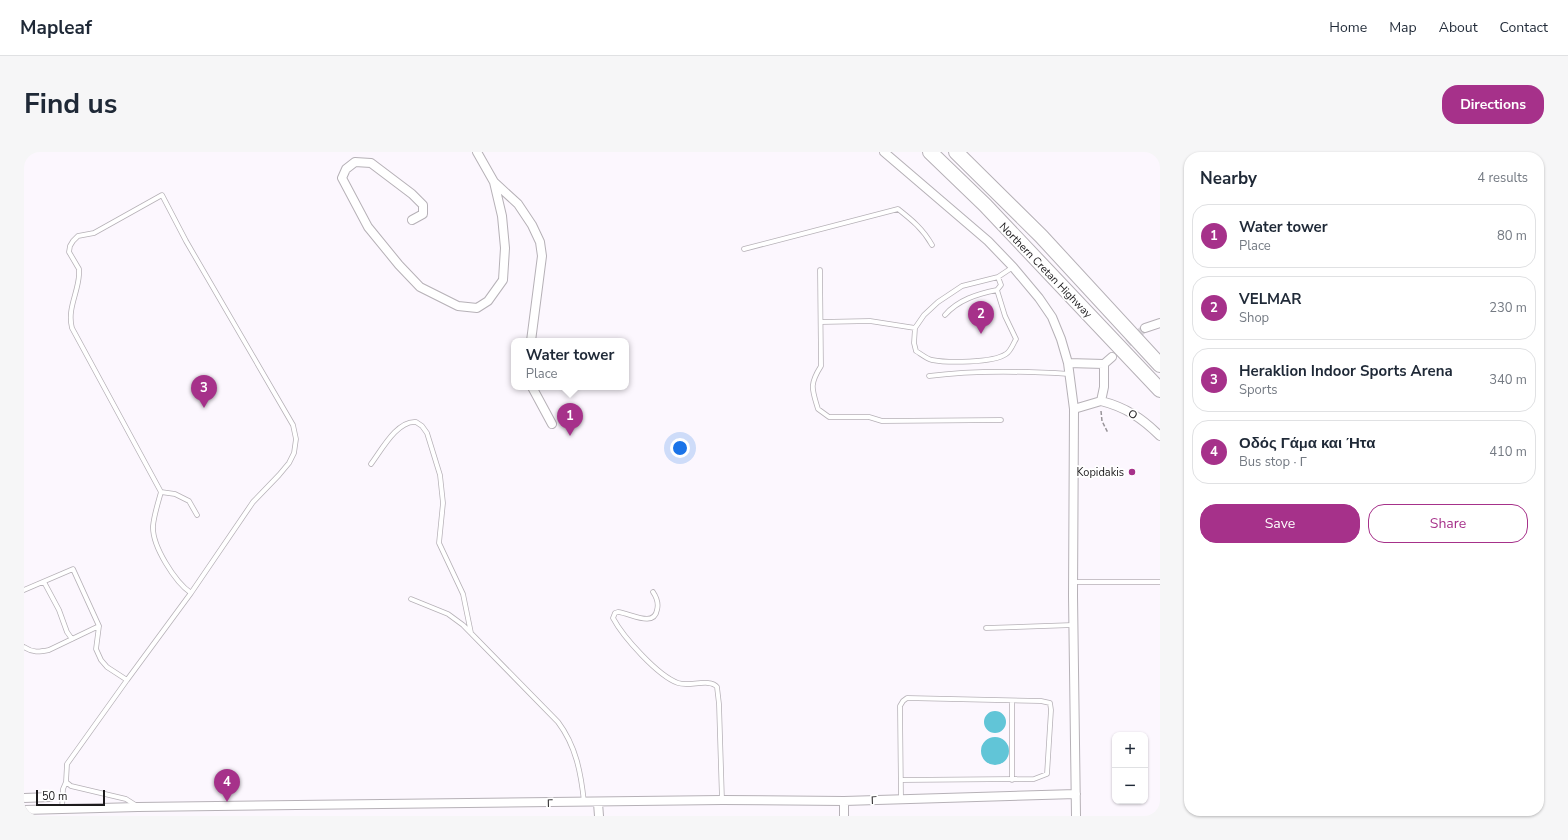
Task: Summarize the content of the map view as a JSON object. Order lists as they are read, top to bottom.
{
  "streets": {
    "highway": ["Northern Cretan Highway"],
    "street": ["Ο", "Γ"]
  },
  "places": ["Kopidakis"],
  "scale_bar": "50 m",
  "page": {
    "header": "Mapleaf",
    "nav": [
      "Home",
      "Map",
      "About",
      "Contact"
    ],
    "title": "Find us",
    "buttons": [
      "Directions",
      ["Save", "Share"]
    ],
    "heading": ["Nearby", "4 results"],
    "list": [
      {
        "mark": "1",
        "name": "Water tower",
        "note": "Place",
        "value": "80 m"
      },
      {
        "mark": "2",
        "name": "VELMAR",
        "note": "Shop",
        "value": "230 m"
      },
      {
        "mark": "3",
        "name": "Heraklion Indoor Sports Arena",
        "note": "Sports",
        "value": "340 m"
      },
      {
        "mark": "4",
        "name": "Οδός Γάμα και Ήτα",
        "note": "Bus stop · Γ",
        "value": "410 m"
      }
    ],
    "pins": [
      "2",
      "3",
      "1",
      "4"
    ],
    "popup": ["Water tower", "Place"],
    "map_buttons": ["+", "−"],
    "scale": "50 m"
  }
}
